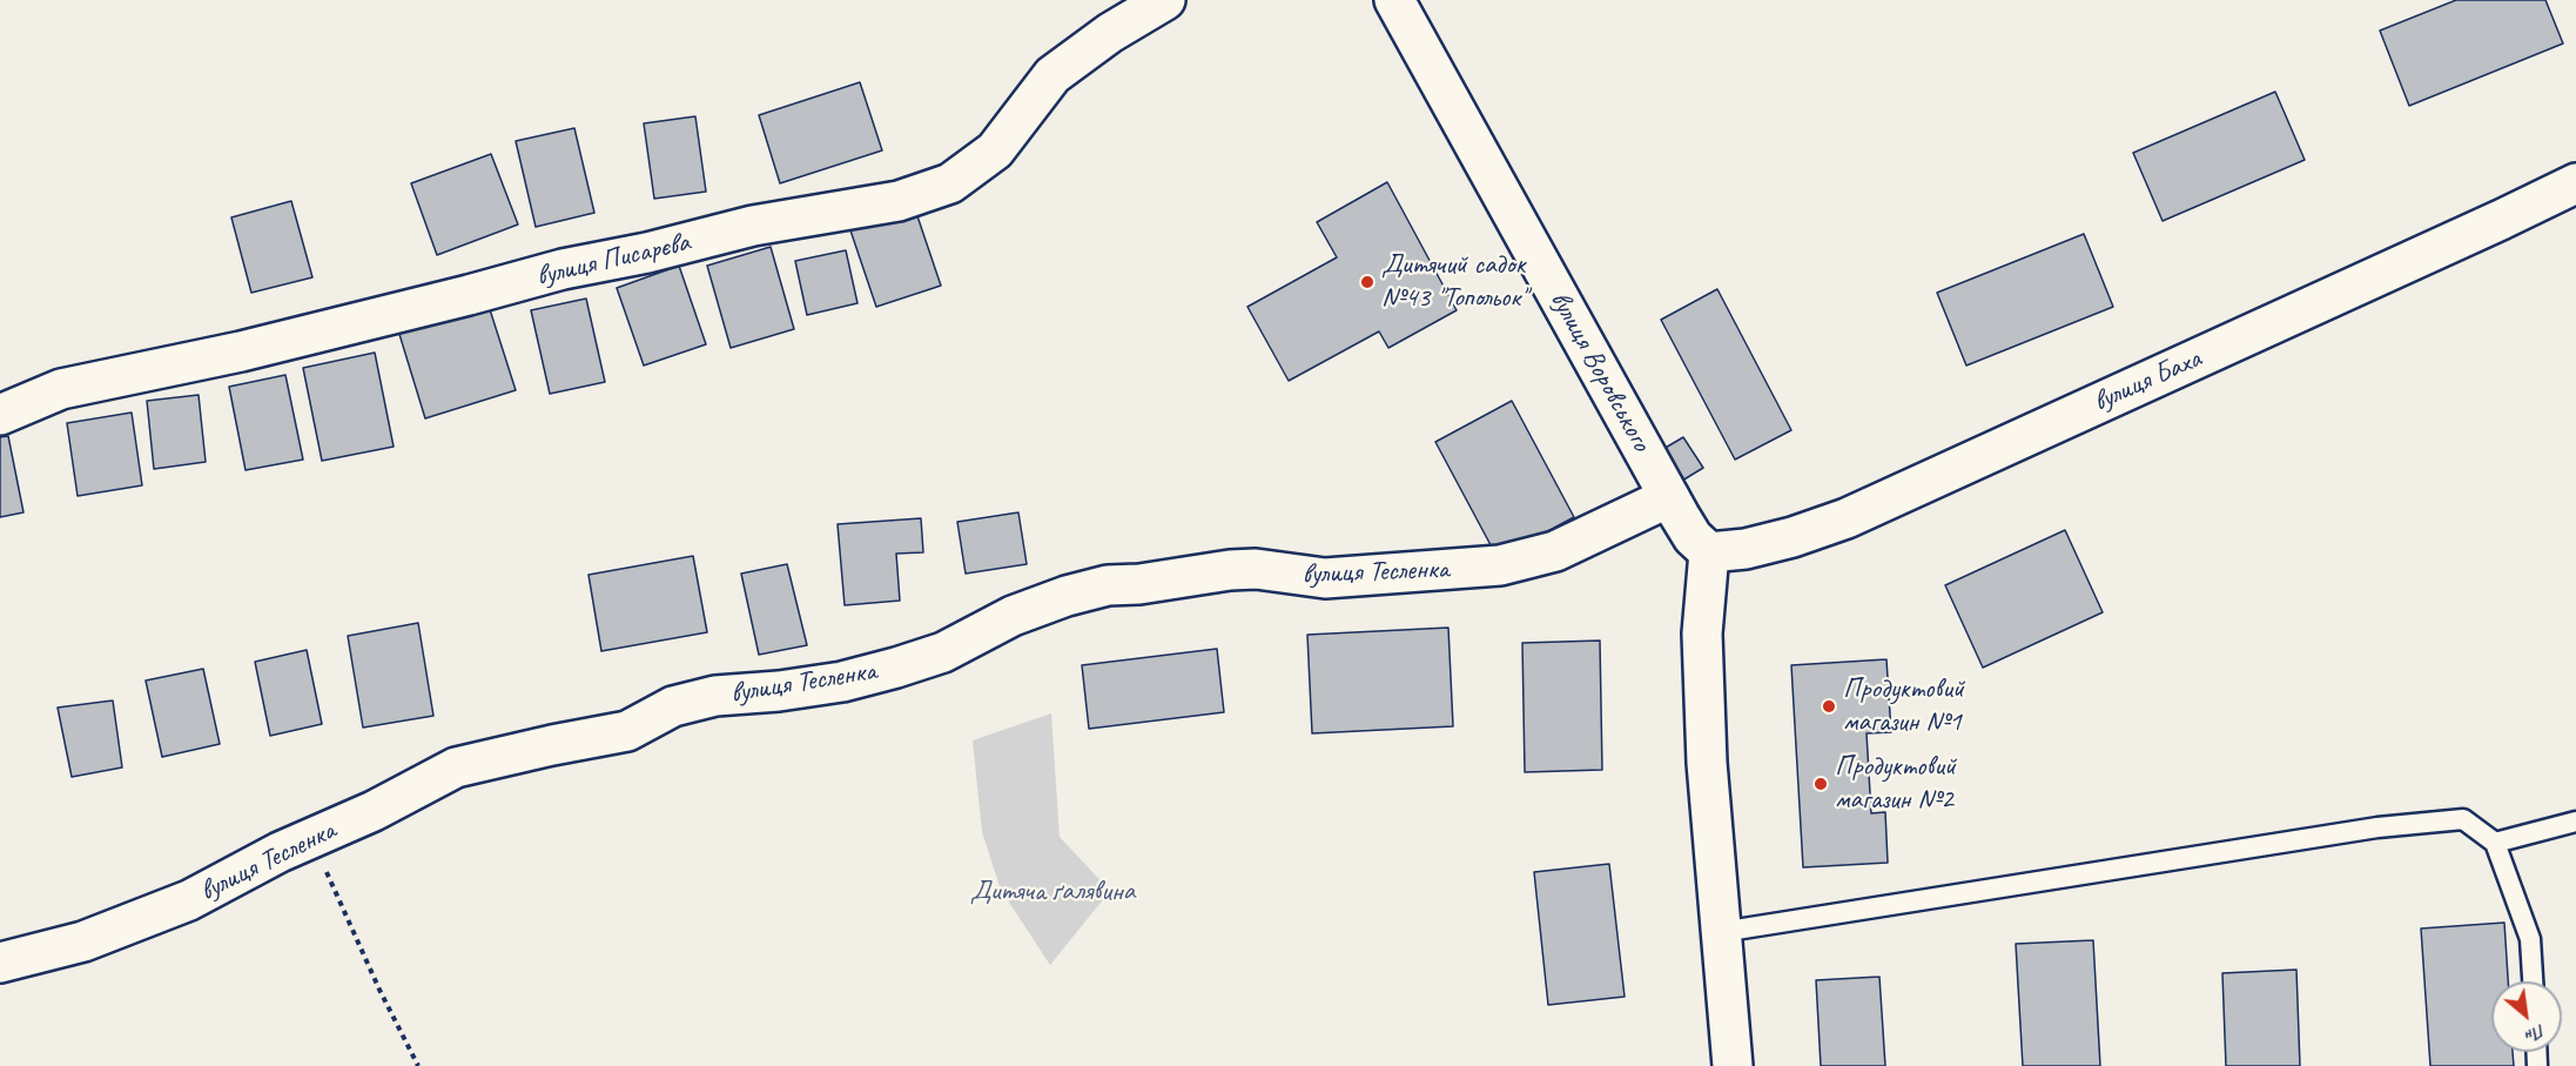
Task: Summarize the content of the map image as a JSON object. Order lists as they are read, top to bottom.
{
  "streets": {
    "street": [
      "вулиця Писарєва",
      "вулиця Воровського",
      "вулиця Баха",
      "вулиця Тесленка"
    ]
  },
  "crossings": [
    ["вулиця Воровського", "вулиця Баха"],
    ["вулиця Воровського", "вулиця Тесленка"]
  ],
  "parks": ["Дитяча ґалявина"],
  "places": ["Дитячий садок №43 \"Топольок\"", "Продуктовий магазин №1", "Продуктовий магазин №2"],
  "north": "bottom right"
}
